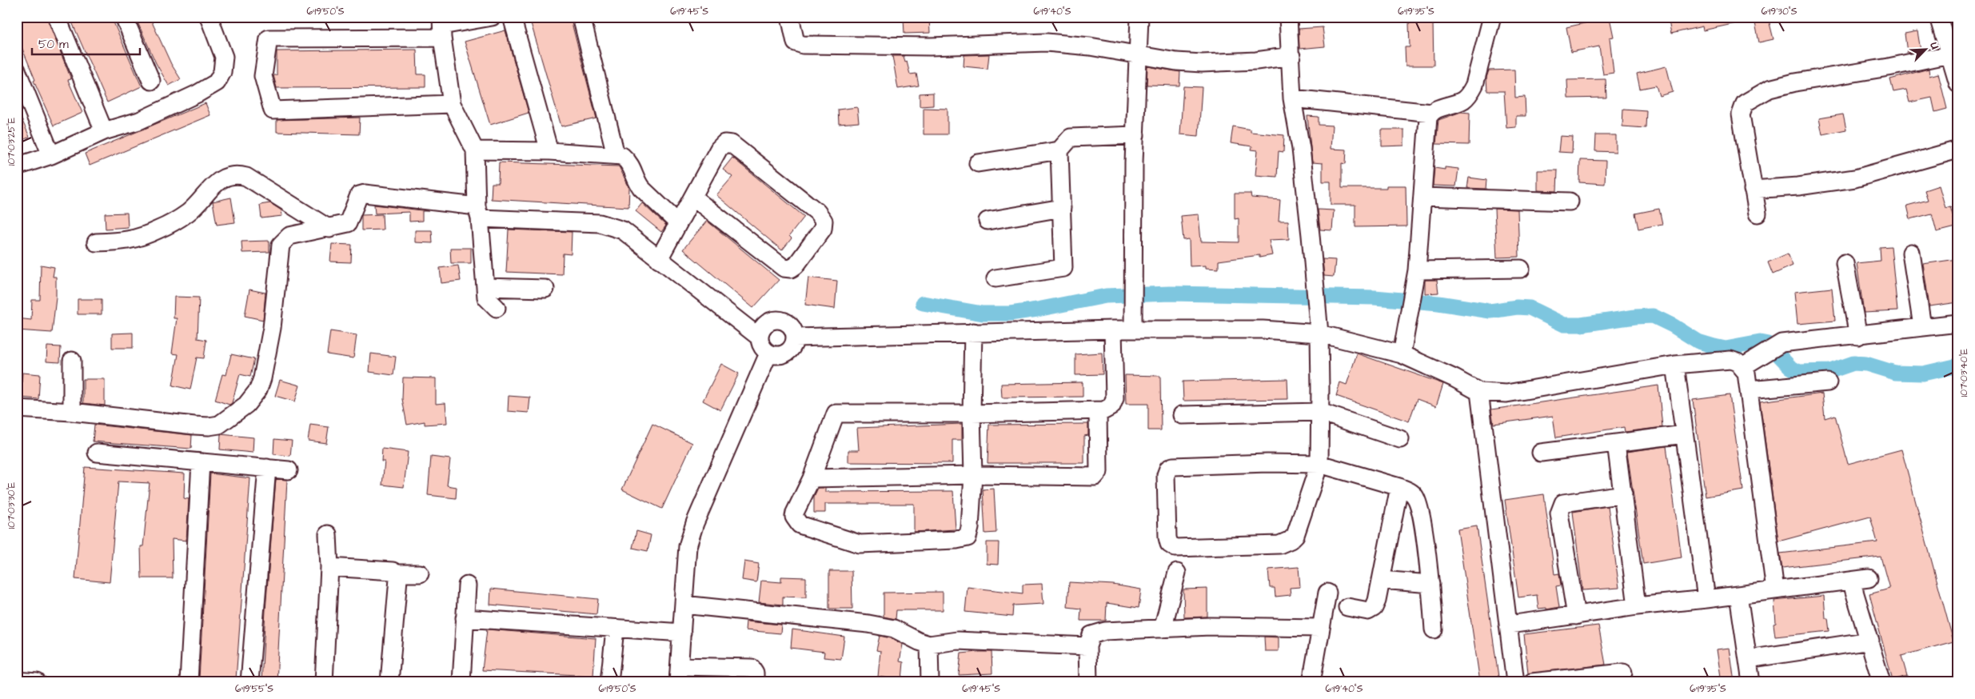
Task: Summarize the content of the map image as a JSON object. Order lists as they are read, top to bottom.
{
  "scale_bar": "50 m",
  "north": "top right",
  "coordinates": [
    "6°19'50\"S",
    "6°19'45\"S",
    "6°19'40\"S",
    "6°19'35\"S",
    "6°19'30\"S",
    "107°03'25\"E",
    "107°03'40\"E",
    "107°03'30\"E",
    "6°19'55\"S"
  ]
}
